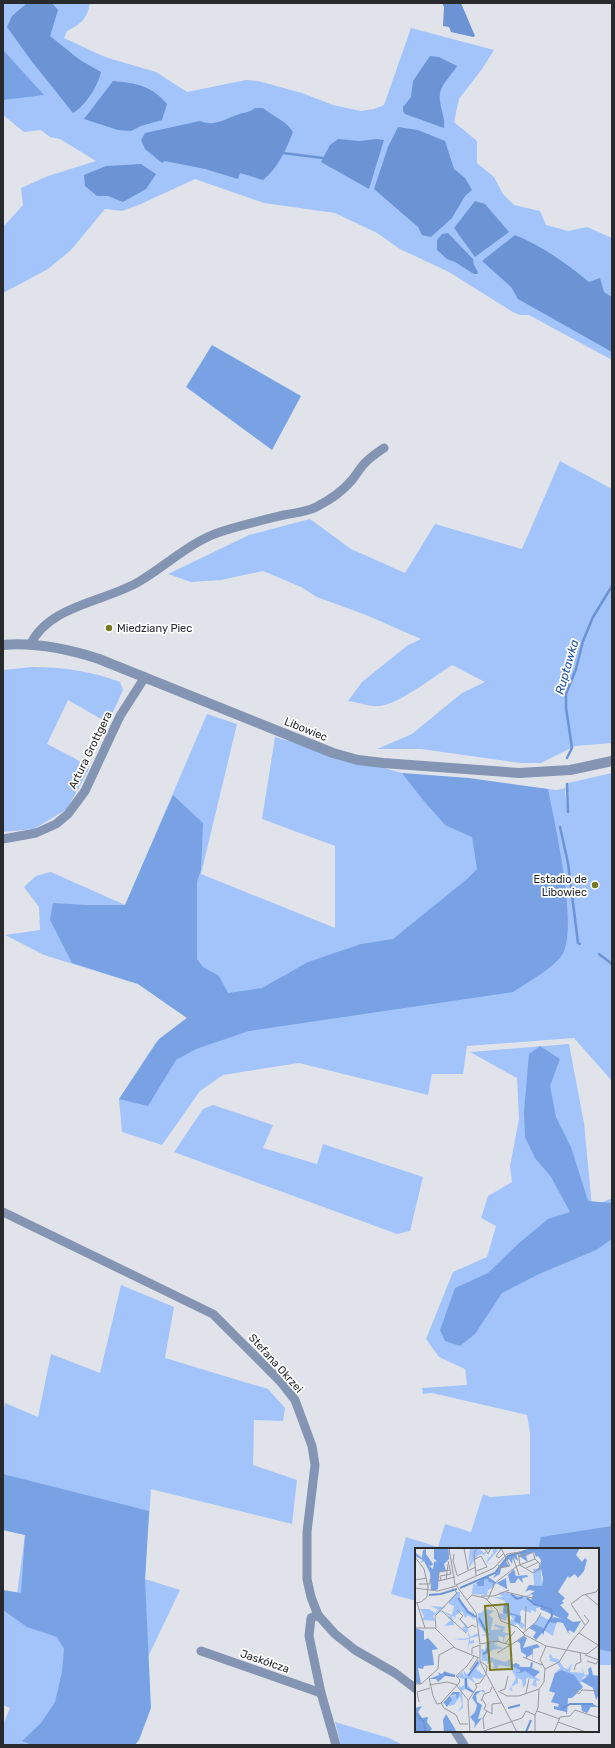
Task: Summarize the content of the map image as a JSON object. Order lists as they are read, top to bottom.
{
  "streets": {
    "street": [
      "Libowiec",
      "Artura Grottgera",
      "Stefana Okrzei",
      "Jaskółcza"
    ]
  },
  "crossings": [
    ["Libowiec", "Artura Grottgera"]
  ],
  "water": ["Ruptawka"],
  "places": ["Miedziany Piec", "Estadio de Libowiec"]
}
